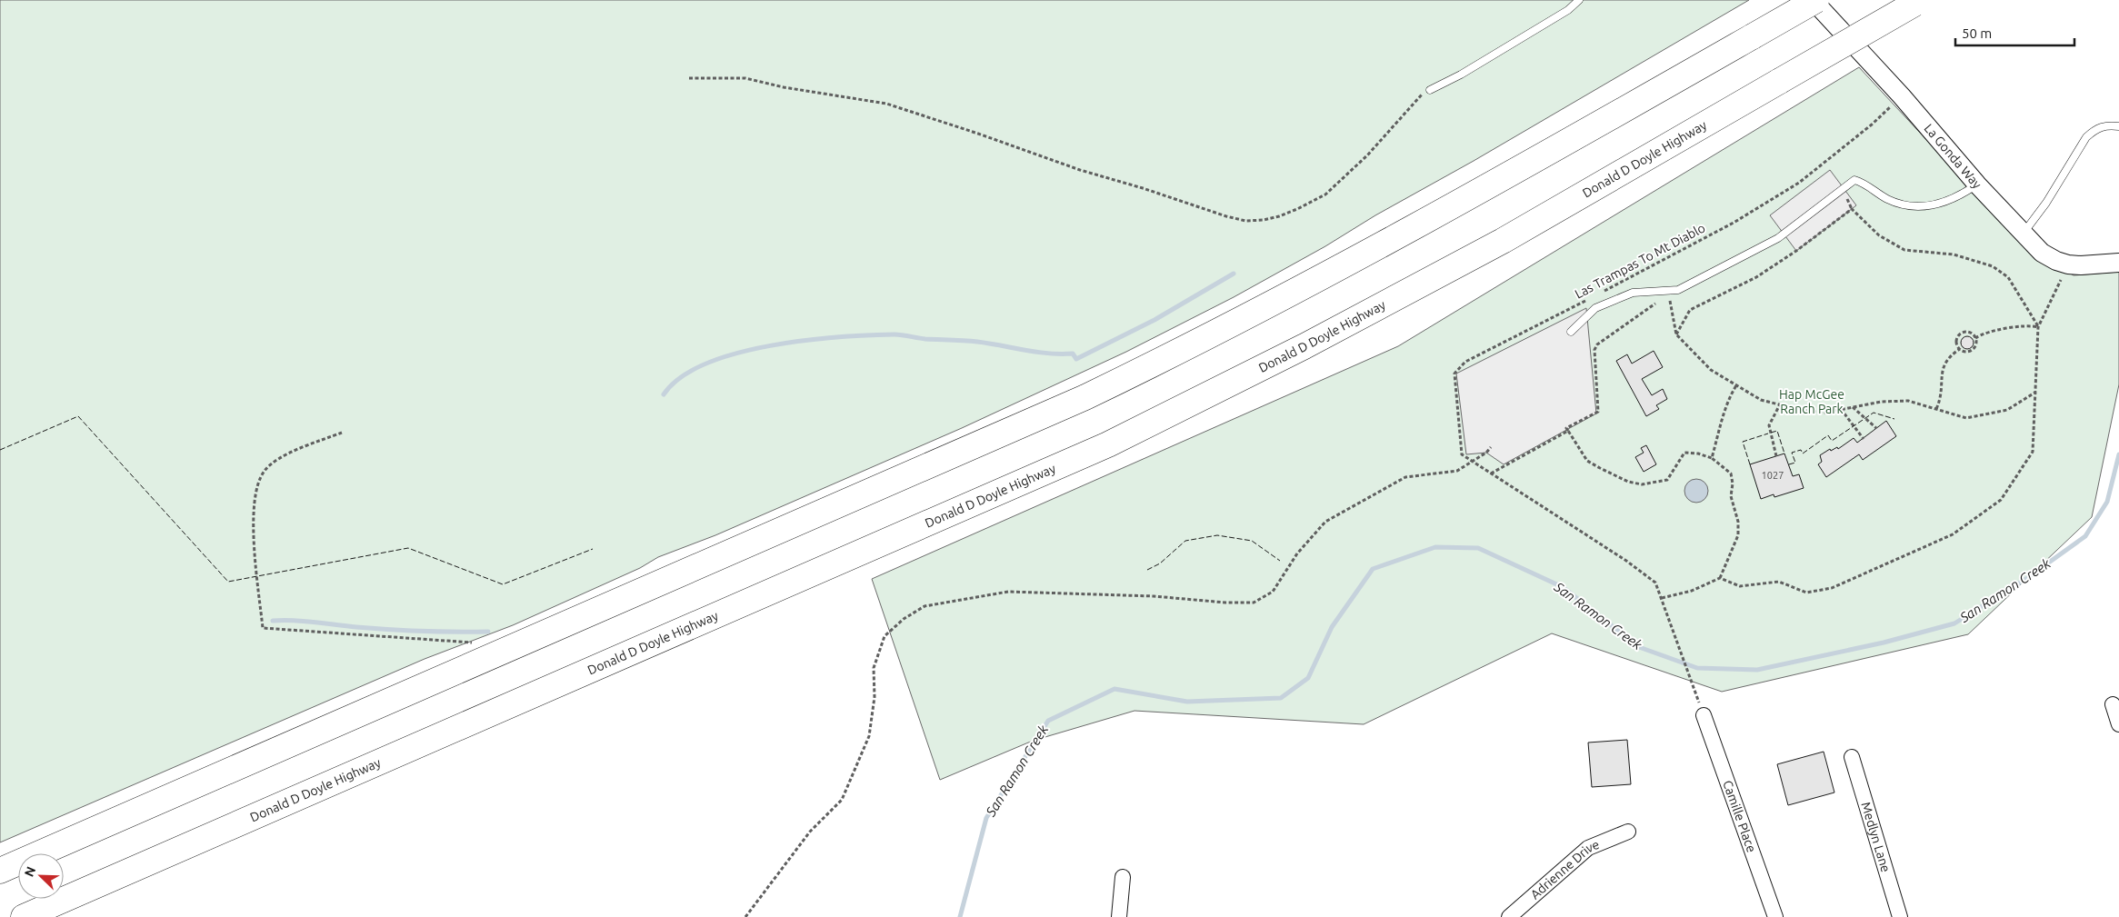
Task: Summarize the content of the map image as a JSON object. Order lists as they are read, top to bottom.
{
  "streets": {
    "highway": ["Donald D Doyle Highway"],
    "street": [
      "La Gonda Way",
      "Camille Place",
      "Medlyn Lane",
      "Adrienne Drive"
    ],
    "path": ["Las Trampas To Mt Diablo"]
  },
  "crossings": [
    ["La Gonda Way", "Las Trampas To Mt Diablo"]
  ],
  "water": ["San Ramon Creek"],
  "parks": ["Hap McGee Ranch Park"],
  "house_numbers": ["1027"],
  "scale_bar": "50 m",
  "north": "top left"
}
